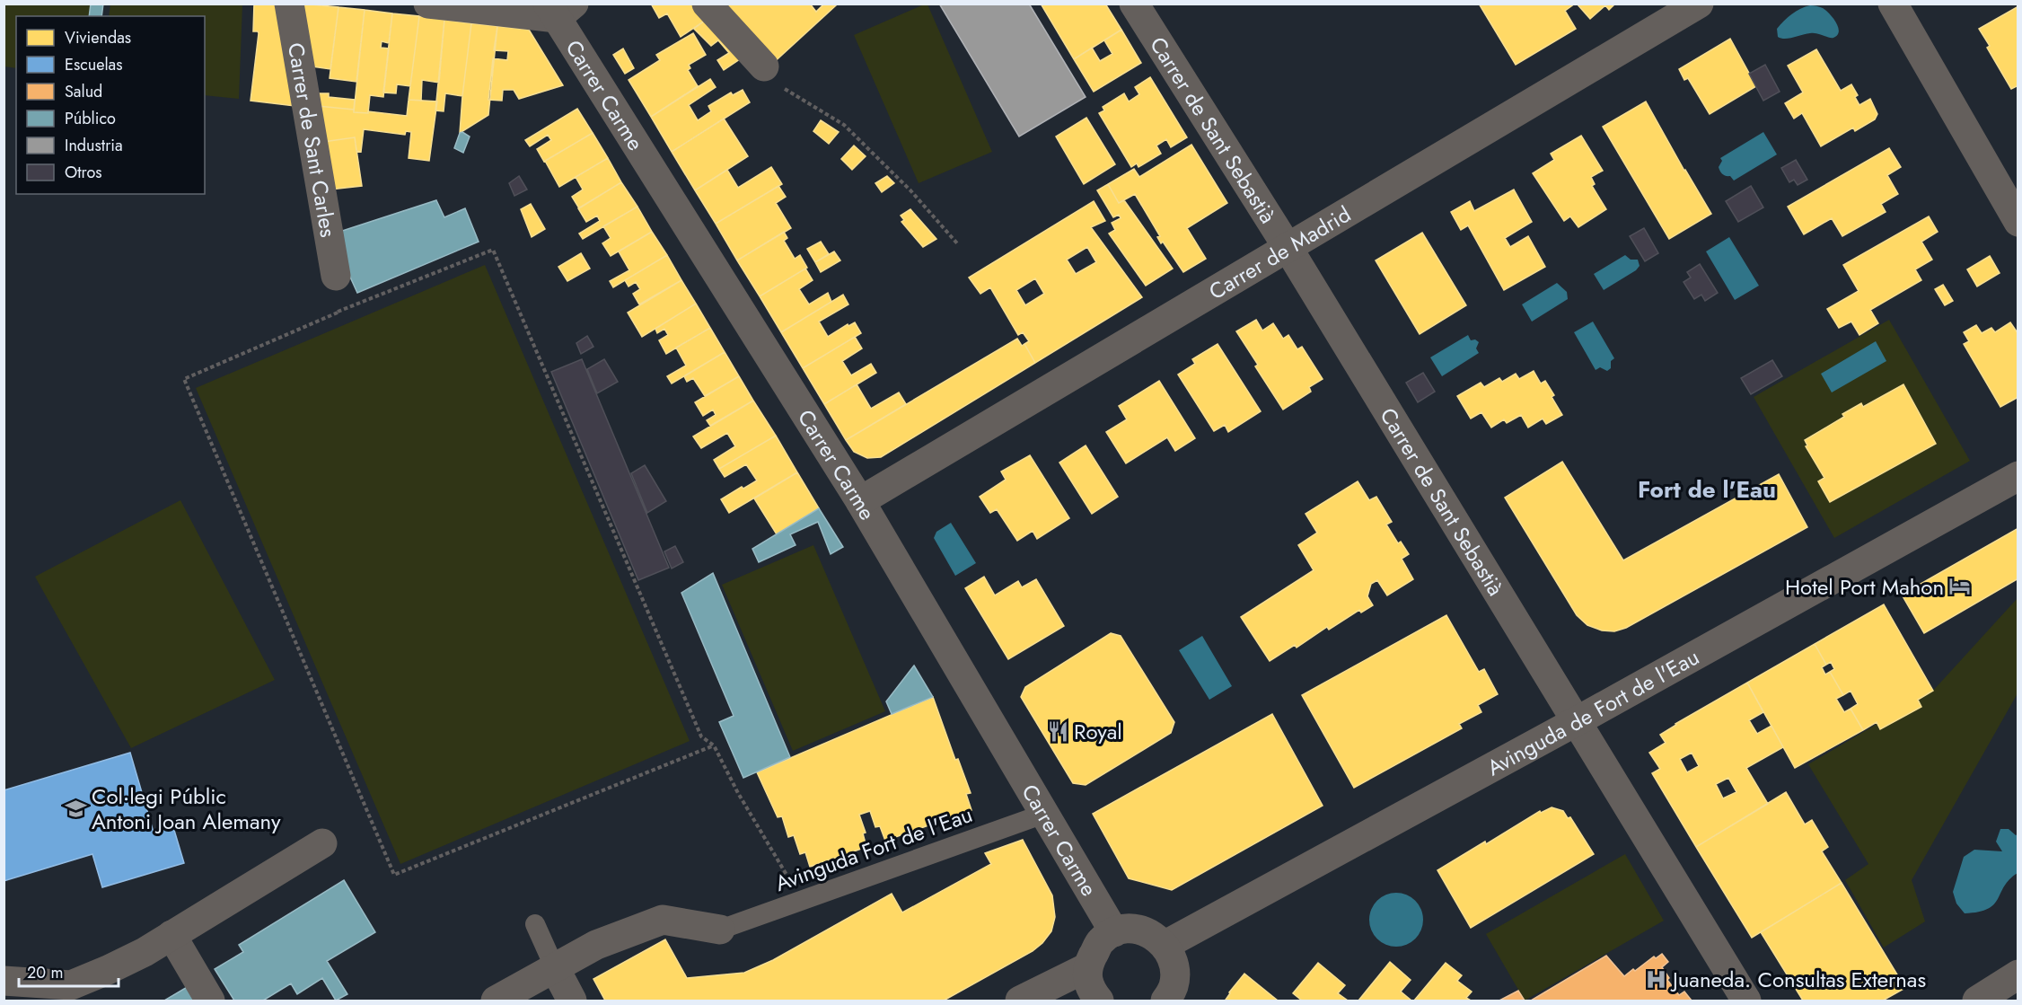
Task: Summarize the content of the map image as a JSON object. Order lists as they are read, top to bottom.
{
  "streets": {
    "street": [
      "Carrer Carme",
      "Carrer de Sant Sebastià",
      "Carrer de Sant Carles",
      "Carrer de Madrid",
      "Avinguda de Fort de l'Eau"
    ],
    "lane": ["Avinguda Fort de l'Eau"]
  },
  "crossings": [
    ["Carrer Carme", "Carrer de Madrid"],
    ["Carrer Carme", "Avinguda Fort de l'Eau"],
    ["Carrer de Sant Sebastià", "Carrer de Madrid"],
    ["Carrer de Sant Sebastià", "Avinguda de Fort de l'Eau"]
  ],
  "districts": ["Fort de l'Eau"],
  "places": {
    "hotel": ["Hotel Port Mahon"],
    "restaurant": ["Royal"],
    "school or university": ["Col·legi Públic Antoni Joan Alemany"],
    "hospital": ["Juaneda. Consultas Externas"]
  },
  "legend": [
    "Viviendas",
    "Escuelas",
    "Salud",
    "Público",
    "Industria",
    "Otros"
  ],
  "scale_bar": "20 m"
}
